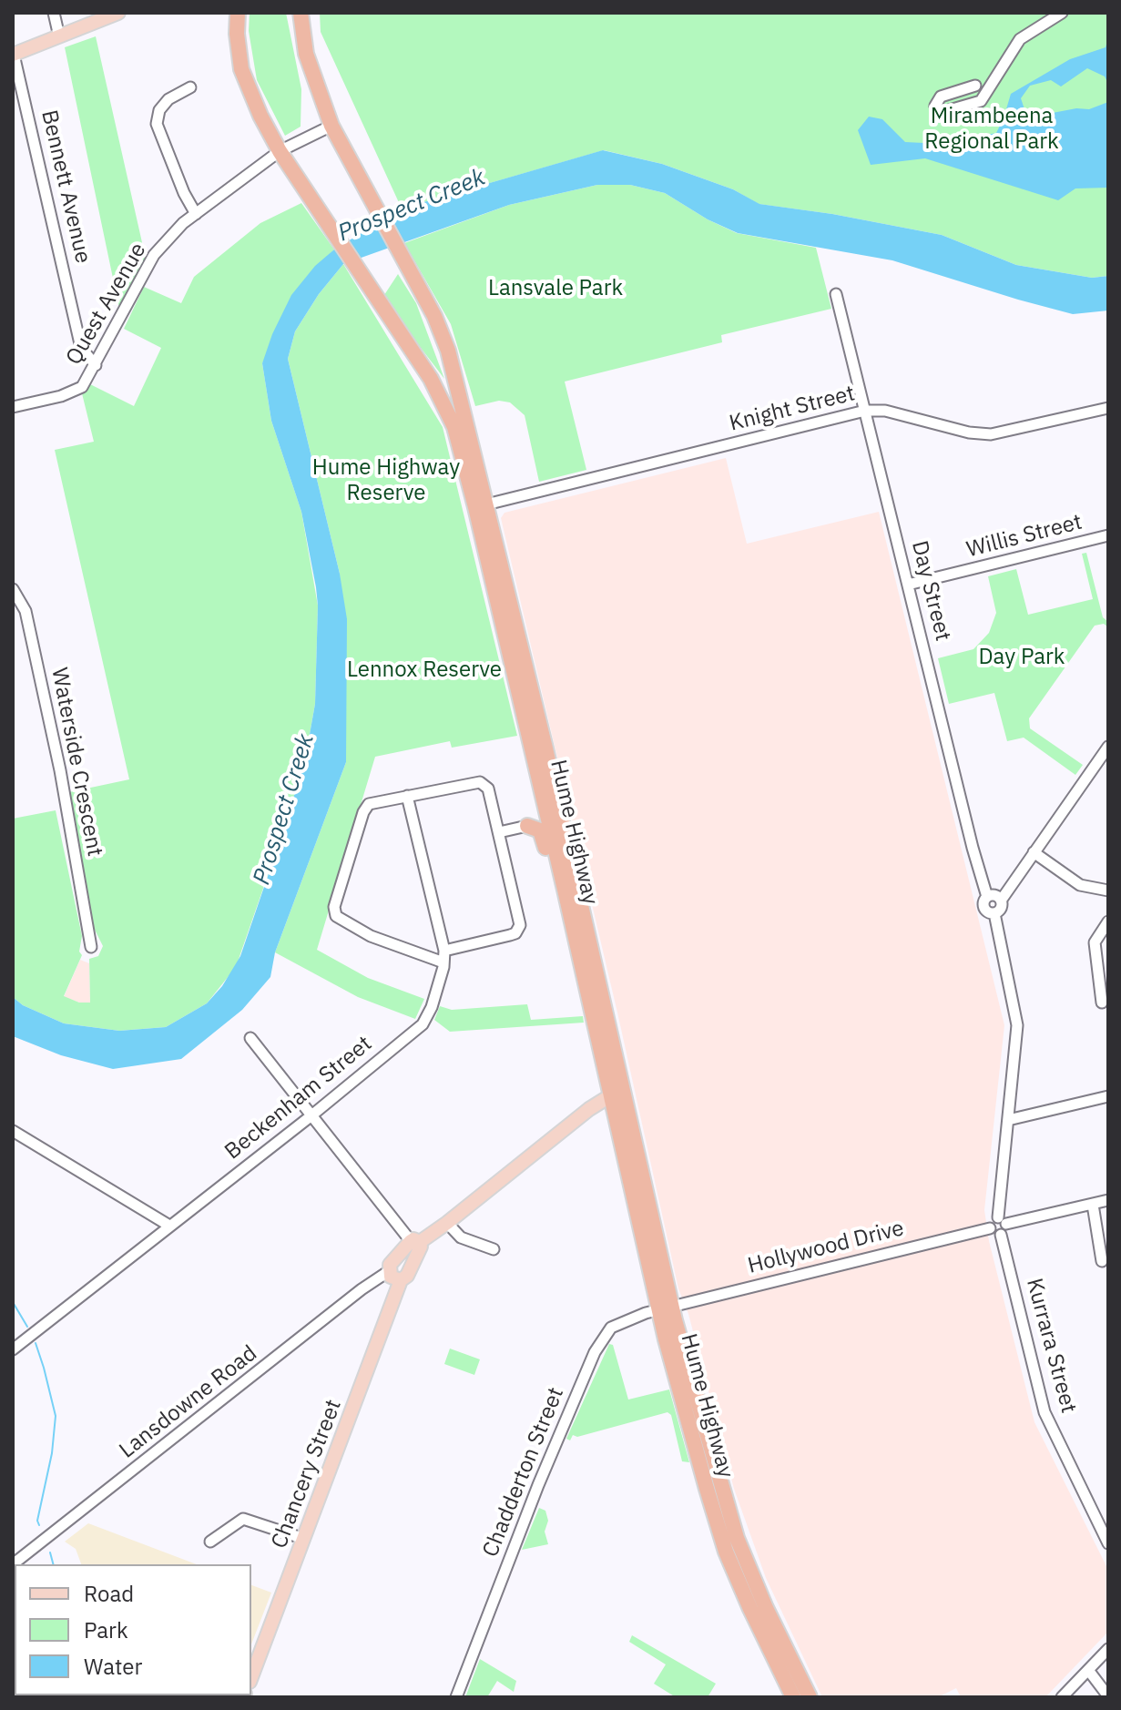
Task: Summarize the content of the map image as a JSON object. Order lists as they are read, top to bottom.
{
  "streets": {
    "highway": ["Hume Highway"],
    "main road": ["Chancery Street"],
    "street": [
      "Bennett Avenue",
      "Quest Avenue",
      "Knight Street",
      "Willis Street",
      "Day Street",
      "Waterside Crescent",
      "Beckenham Street",
      "Hollywood Drive",
      "Kurrara Street",
      "Lansdowne Road",
      "Chadderton Street"
    ]
  },
  "crossings": [
    ["Bennett Avenue", "Quest Avenue"],
    ["Quest Avenue", "Hume Highway"],
    ["Knight Street", "Day Street"],
    ["Knight Street", "Hume Highway"],
    ["Willis Street", "Day Street"],
    ["Hume Highway", "Hollywood Drive"],
    ["Hume Highway", "Chadderton Street"],
    ["Hollywood Drive", "Kurrara Street"],
    ["Hollywood Drive", "Chadderton Street"]
  ],
  "water": ["Prospect Creek"],
  "parks": [
    "Mirambeena Regional Park",
    "Lansvale Park",
    "Hume Highway Reserve",
    "Day Park",
    "Lennox Reserve"
  ],
  "legend": ["Road", "Park", "Water"]
}
